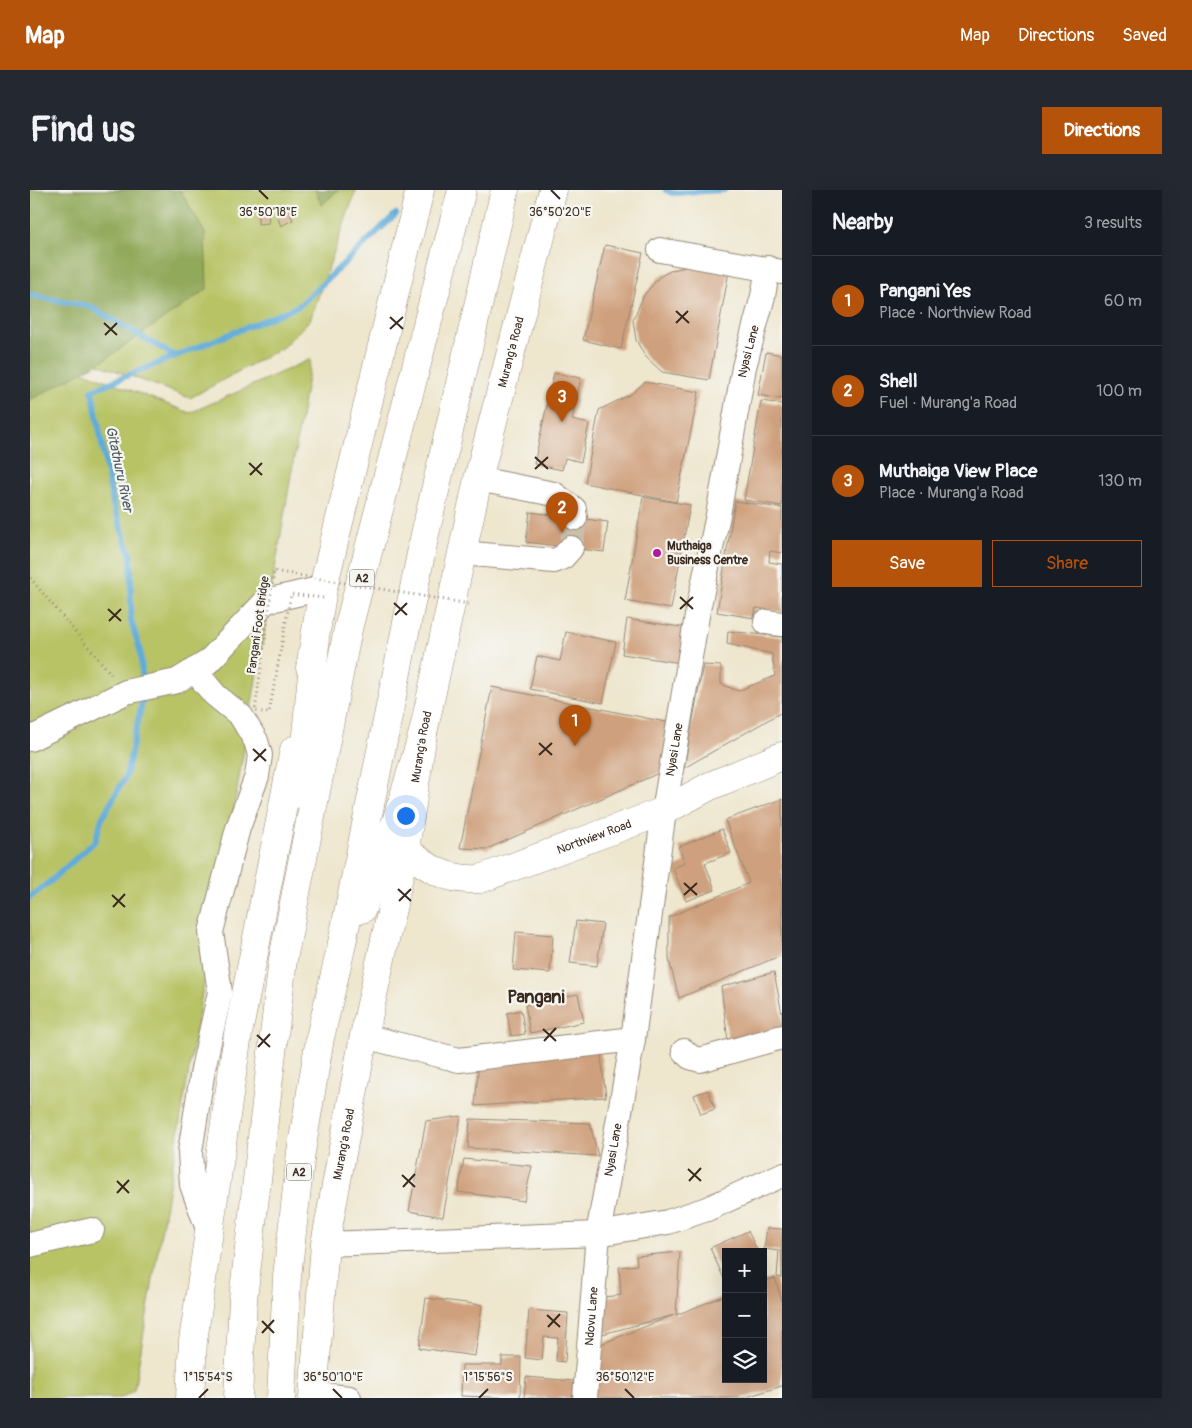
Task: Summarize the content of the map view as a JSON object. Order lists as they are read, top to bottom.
{
  "streets": {
    "main road": ["Murang'a Road", "A2", "Northview Road"],
    "street": ["Nyasi Lane", "Ndovu Lane"],
    "path": ["Pangani Foot Bridge"]
  },
  "crossings": [
    ["Murang'a Road", "Northview Road"],
    ["Nyasi Lane", "Northview Road"],
    ["Nyasi Lane", "Ndovu Lane"]
  ],
  "districts": ["Pangani"],
  "water": ["Gitathuru River"],
  "places": ["Muthaiga Business Centre"],
  "page": {
    "header": "Map",
    "nav": ["Map", "Directions", "Saved"],
    "buttons": [
      "Directions",
      ["Save", "Share"]
    ],
    "title": "Find us",
    "heading": ["Nearby", "3 results"],
    "list": [
      {
        "mark": "1",
        "name": "Pangani Yes",
        "note": "Place · Northview Road",
        "value": "60 m"
      },
      {
        "mark": "2",
        "name": "Shell",
        "note": "Fuel · Murang'a Road",
        "value": "100 m"
      },
      {
        "mark": "3",
        "name": "Muthaiga View Place",
        "note": "Place · Murang'a Road",
        "value": "130 m"
      }
    ],
    "pins": ["3", "2", "1"],
    "map_buttons": ["+", "−"]
  },
  "coordinates": [
    "36°50'18\"E",
    "36°50'20\"E",
    "1°15'54\"S",
    "1°15'56\"S",
    "36°50'10\"E",
    "36°50'12\"E"
  ]
}
